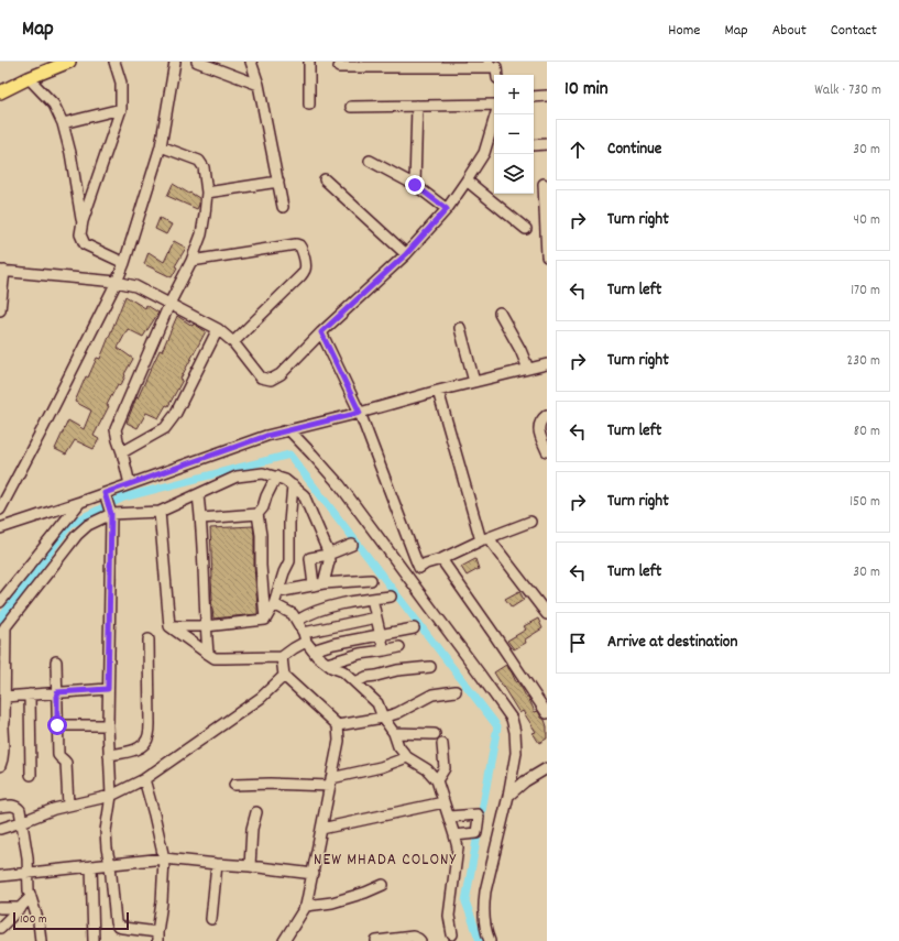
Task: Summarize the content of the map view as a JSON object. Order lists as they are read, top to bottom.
{
  "districts": ["NEW MHADA COLONY"],
  "scale_bar": "100 m",
  "page": {
    "header": "Map",
    "nav": [
      "Home",
      "Map",
      "About",
      "Contact"
    ],
    "heading": ["10 min", "Walk · 730 m"],
    "map_buttons": ["+", "−"],
    "list": [
      ["Continue", "30 m"],
      ["Turn right", "40 m"],
      ["Turn left", "170 m"],
      ["Turn right", "230 m"],
      ["Turn left", "80 m"],
      ["Turn right", "150 m"],
      ["Turn left", "30 m"],
      "Arrive at destination"
    ],
    "scale": "100 m"
  }
}
